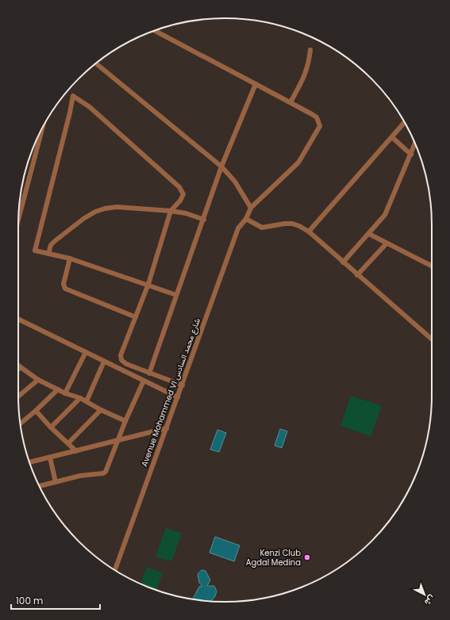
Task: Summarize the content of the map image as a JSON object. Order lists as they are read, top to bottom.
{
  "streets": {
    "street": ["Avenue Mohammed VI شارع محمد السادس"]
  },
  "places": ["Kenzi Club Agdal Medina"],
  "scale_bar": "100 m",
  "north": "bottom right"
}
